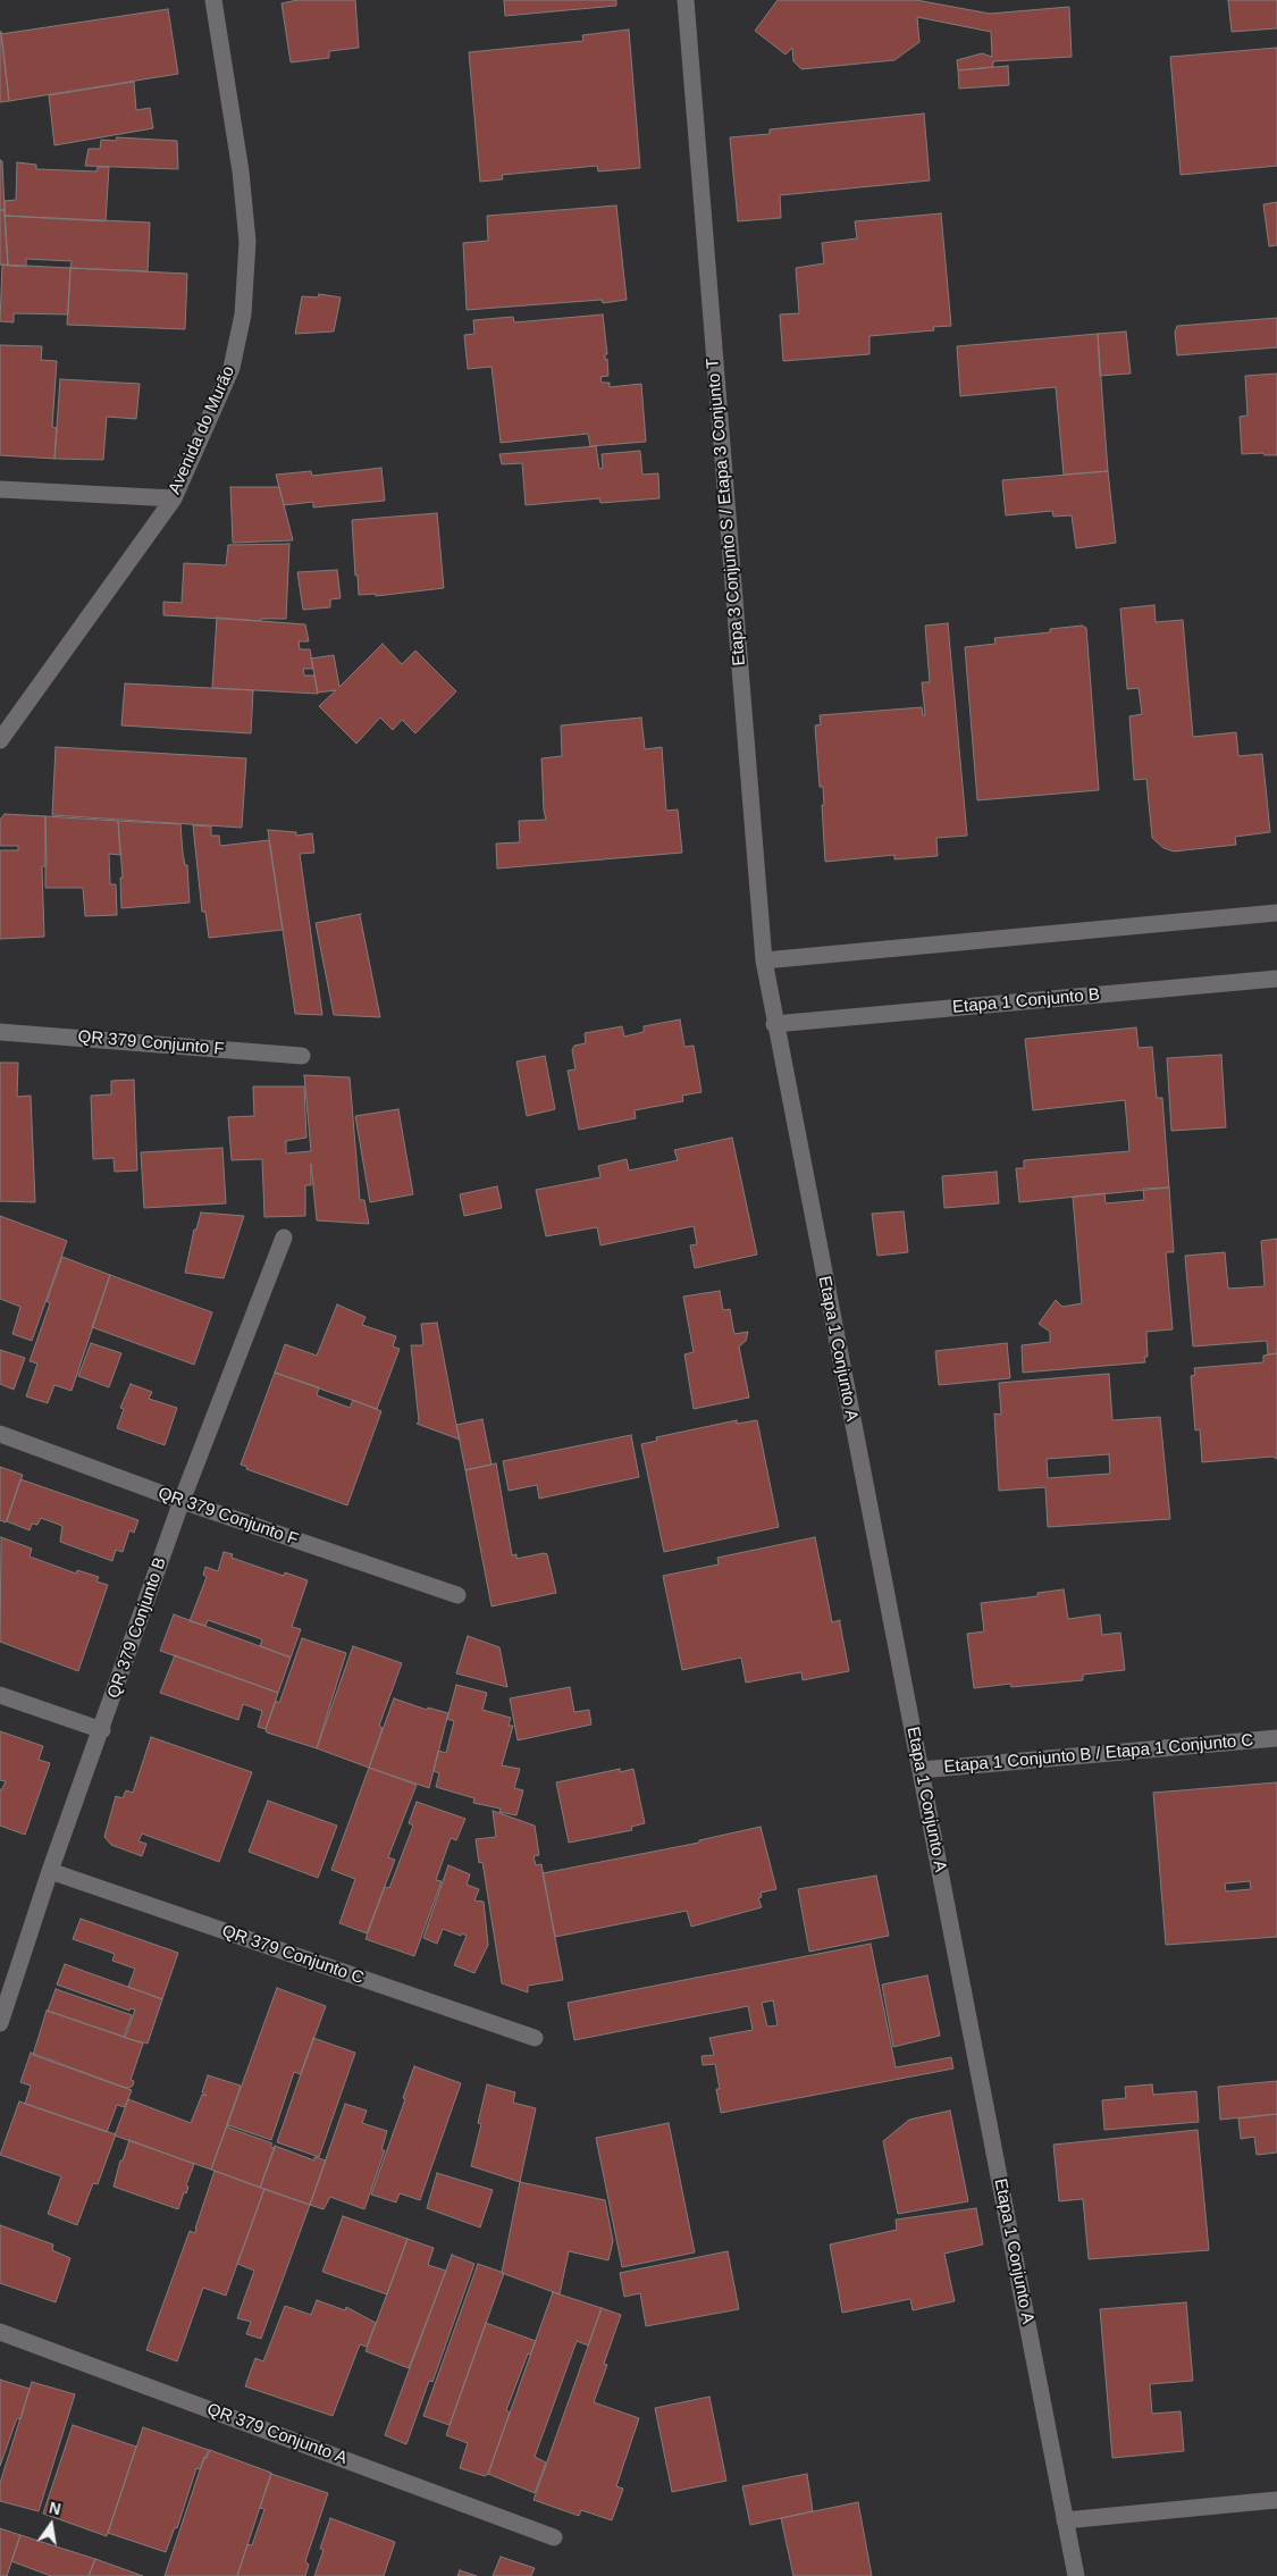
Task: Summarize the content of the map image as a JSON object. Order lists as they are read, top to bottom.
{
  "streets": {
    "street": [
      "Avenida do Murão",
      "Etapa 3 Conjunto S / Etapa 3 Conjunto T",
      "Etapa 1 Conjunto B",
      "QR 379 Conjunto F",
      "Etapa 1 Conjunto A",
      "QR 379 Conjunto B",
      "Etapa 1 Conjunto B / Etapa 1 Conjunto C",
      "QR 379 Conjunto C",
      "QR 379 Conjunto A"
    ]
  },
  "crossings": [
    ["Etapa 3 Conjunto S / Etapa 3 Conjunto T", "Etapa 1 Conjunto B"],
    ["Etapa 3 Conjunto S / Etapa 3 Conjunto T", "Etapa 1 Conjunto A"],
    ["Etapa 1 Conjunto B", "Etapa 1 Conjunto A"],
    ["QR 379 Conjunto F", "QR 379 Conjunto B"],
    ["Etapa 1 Conjunto A", "Etapa 1 Conjunto B / Etapa 1 Conjunto C"],
    ["QR 379 Conjunto B", "QR 379 Conjunto C"]
  ],
  "north": "top"
}
